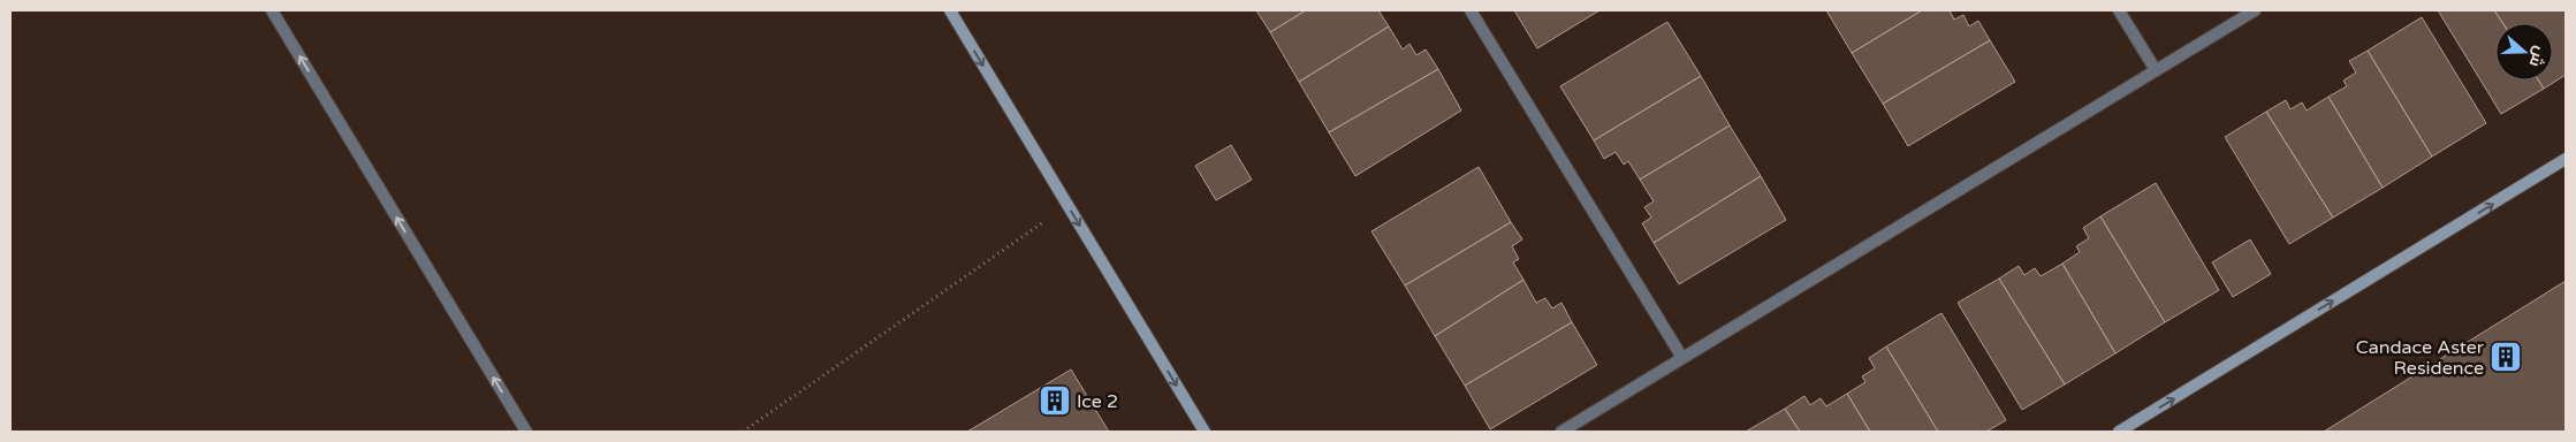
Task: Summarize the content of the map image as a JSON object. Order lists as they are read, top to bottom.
{
  "places": {
    "building": ["Candace Aster Residence", "Ice 2"]
  },
  "north": "right"
}
